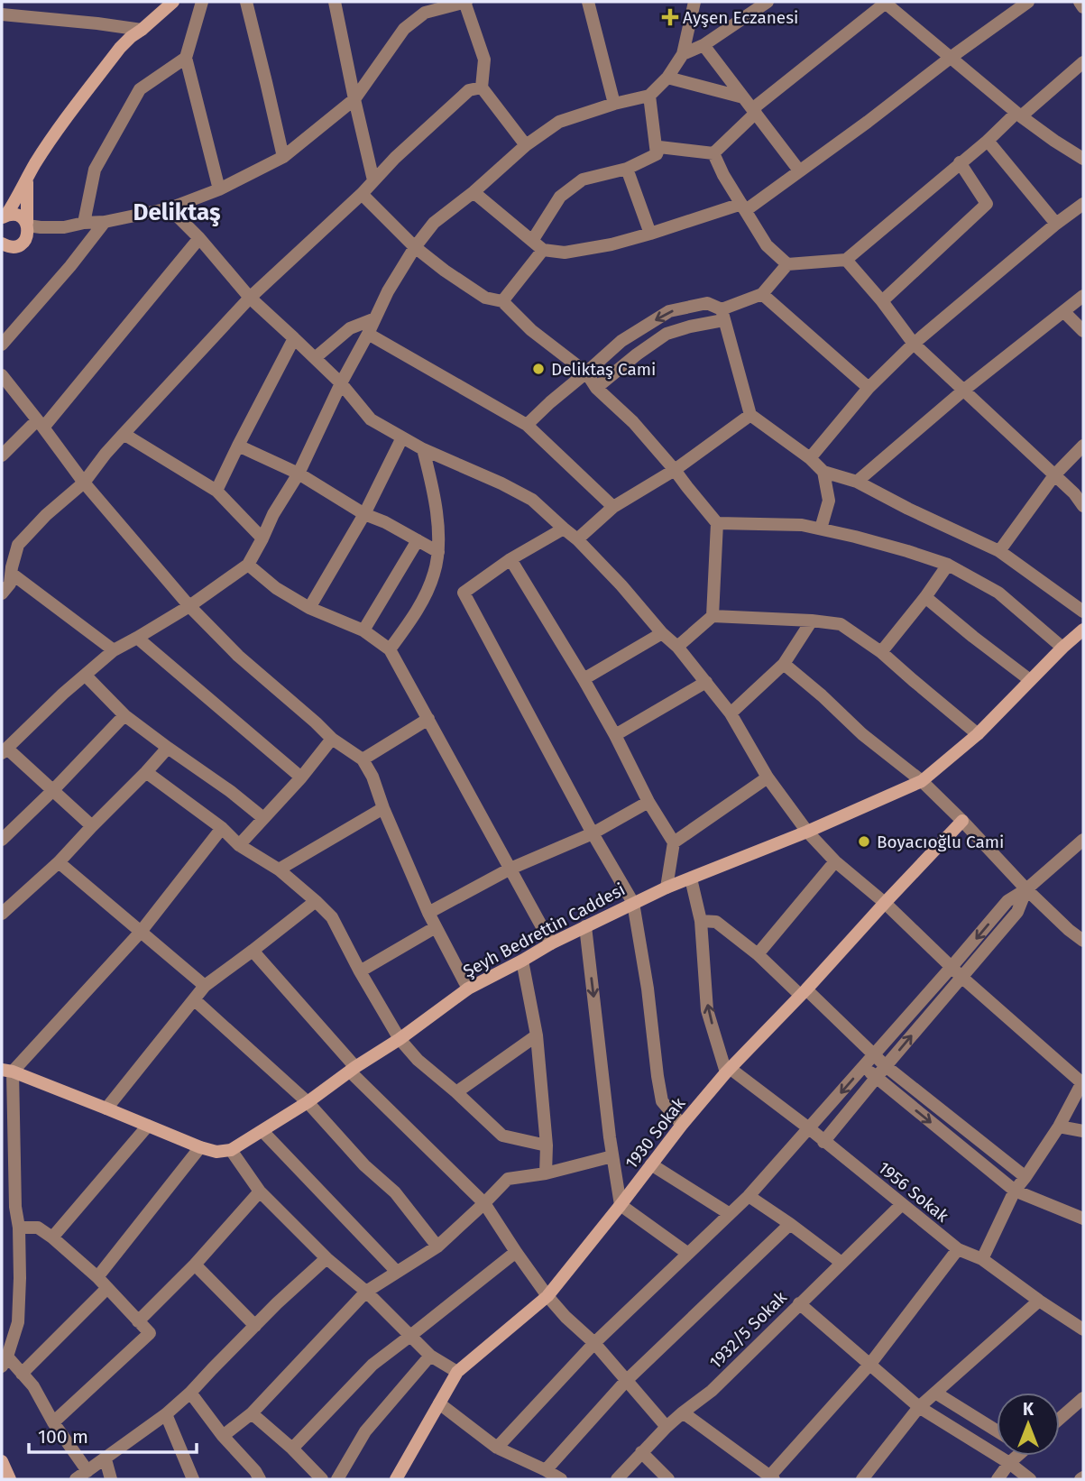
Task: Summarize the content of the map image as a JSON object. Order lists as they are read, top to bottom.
{
  "streets": {
    "street": [
      "Şeyh Bedrettin Caddesi",
      "1930 Sokak",
      "1956 Sokak",
      "1932/5 Sokak"
    ]
  },
  "crossings": [
    ["1930 Sokak", "1956 Sokak"],
    ["1956 Sokak", "1932/5 Sokak"]
  ],
  "districts": ["Deliktaş"],
  "places": {
    "health": ["Ayşen Eczanesi"],
    "other": ["Deliktaş Cami", "Boyacıoğlu Cami"]
  },
  "scale_bar": "100 m",
  "north": "top"
}
